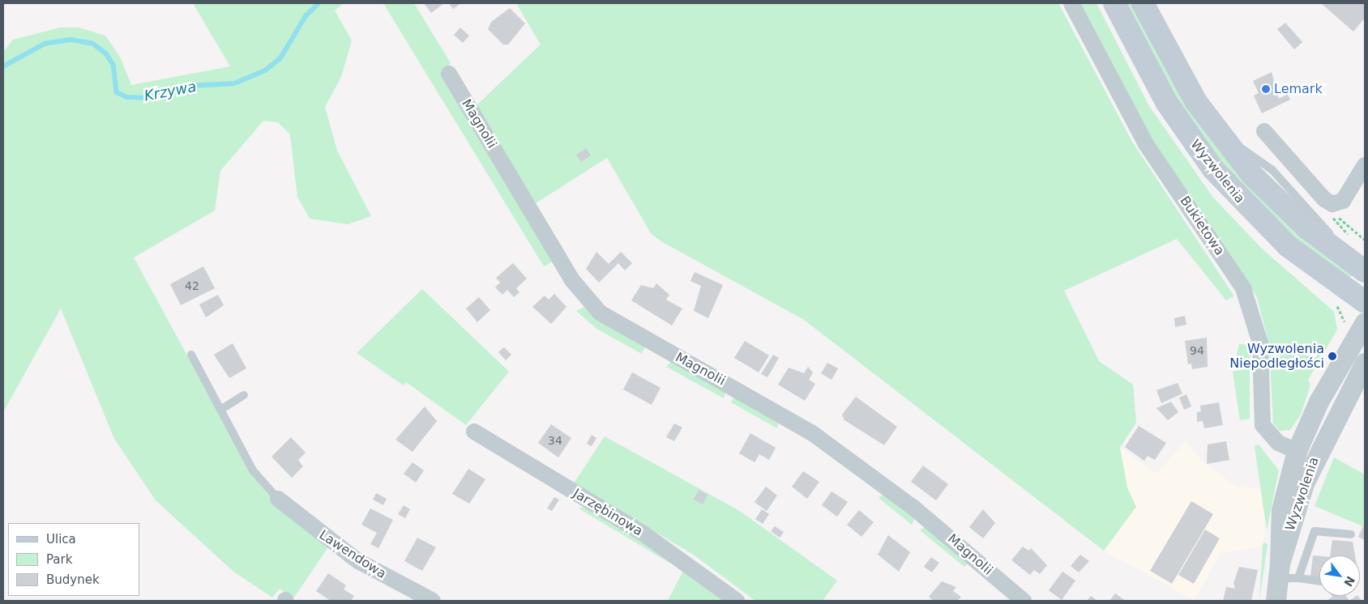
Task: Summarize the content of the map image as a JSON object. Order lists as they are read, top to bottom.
{
  "streets": {
    "main road": ["Wyzwolenia"],
    "street": [
      "Magnolii",
      "Bukietowa",
      "Jarzębinowa",
      "Lawendowa"
    ]
  },
  "crossings": [
    ["Wyzwolenia", "Bukietowa"]
  ],
  "water": ["Krzywa"],
  "places": ["Lemark", "Wyzwolenia Niepodległości"],
  "house_numbers": ["42", "94", "34"],
  "legend": ["Ulica", "Park", "Budynek"],
  "north": "bottom right"
}
